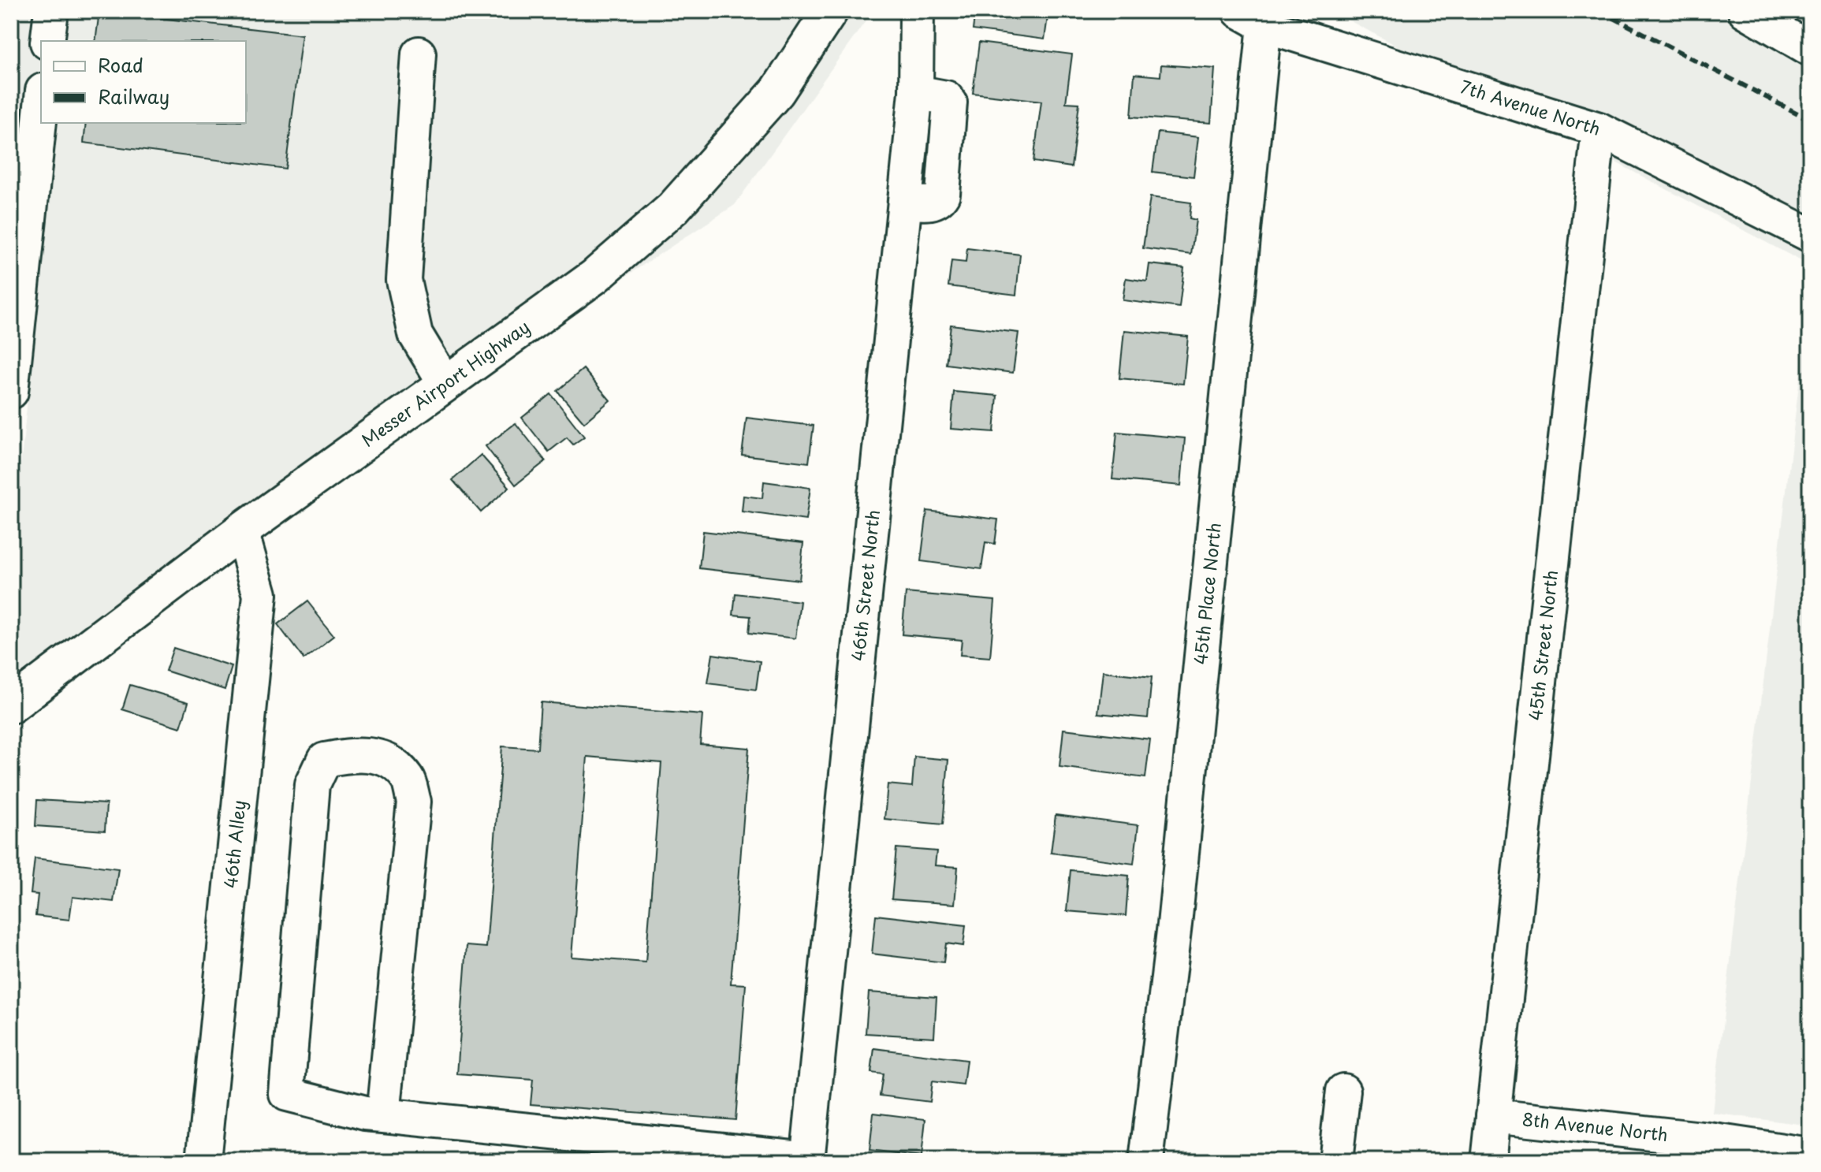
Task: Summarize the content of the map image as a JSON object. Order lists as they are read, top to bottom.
{
  "streets": {
    "main road": ["Messer Airport Highway"],
    "street": [
      "7th Avenue North",
      "46th Street North",
      "45th Place North",
      "45th Street North",
      "46th Alley",
      "8th Avenue North"
    ]
  },
  "crossings": [
    ["7th Avenue North", "45th Place North"],
    ["7th Avenue North", "45th Street North"],
    ["Messer Airport Highway", "46th Alley"],
    ["45th Street North", "8th Avenue North"]
  ],
  "legend": ["Road", "Railway"]
}
